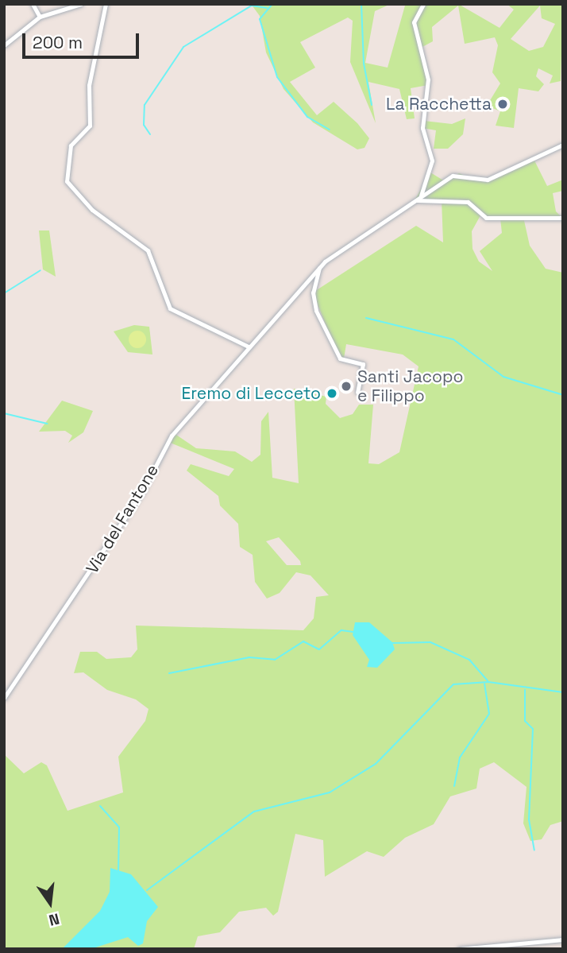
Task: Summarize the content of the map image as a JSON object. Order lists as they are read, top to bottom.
{
  "streets": {
    "street": ["Via del Fantone"]
  },
  "places": ["La Racchetta", "Santi Jacopo e Filippo", "Eremo di Lecceto"],
  "scale_bar": "200 m",
  "north": "bottom"
}
